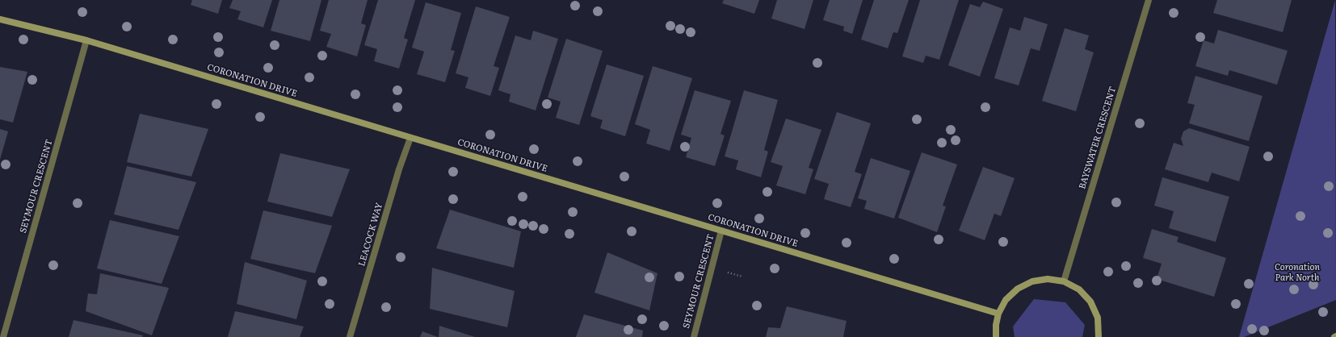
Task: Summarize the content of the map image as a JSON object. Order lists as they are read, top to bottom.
{
  "streets": {
    "street": [
      "CORONATION DRIVE",
      "BAYSWATER CRESCENT",
      "SEYMOUR CRESCENT",
      "LEACOCK WAY"
    ]
  },
  "crossings": [
    ["CORONATION DRIVE", "SEYMOUR CRESCENT"],
    ["CORONATION DRIVE", "LEACOCK WAY"]
  ],
  "parks": ["Coronation Park North"]
}
